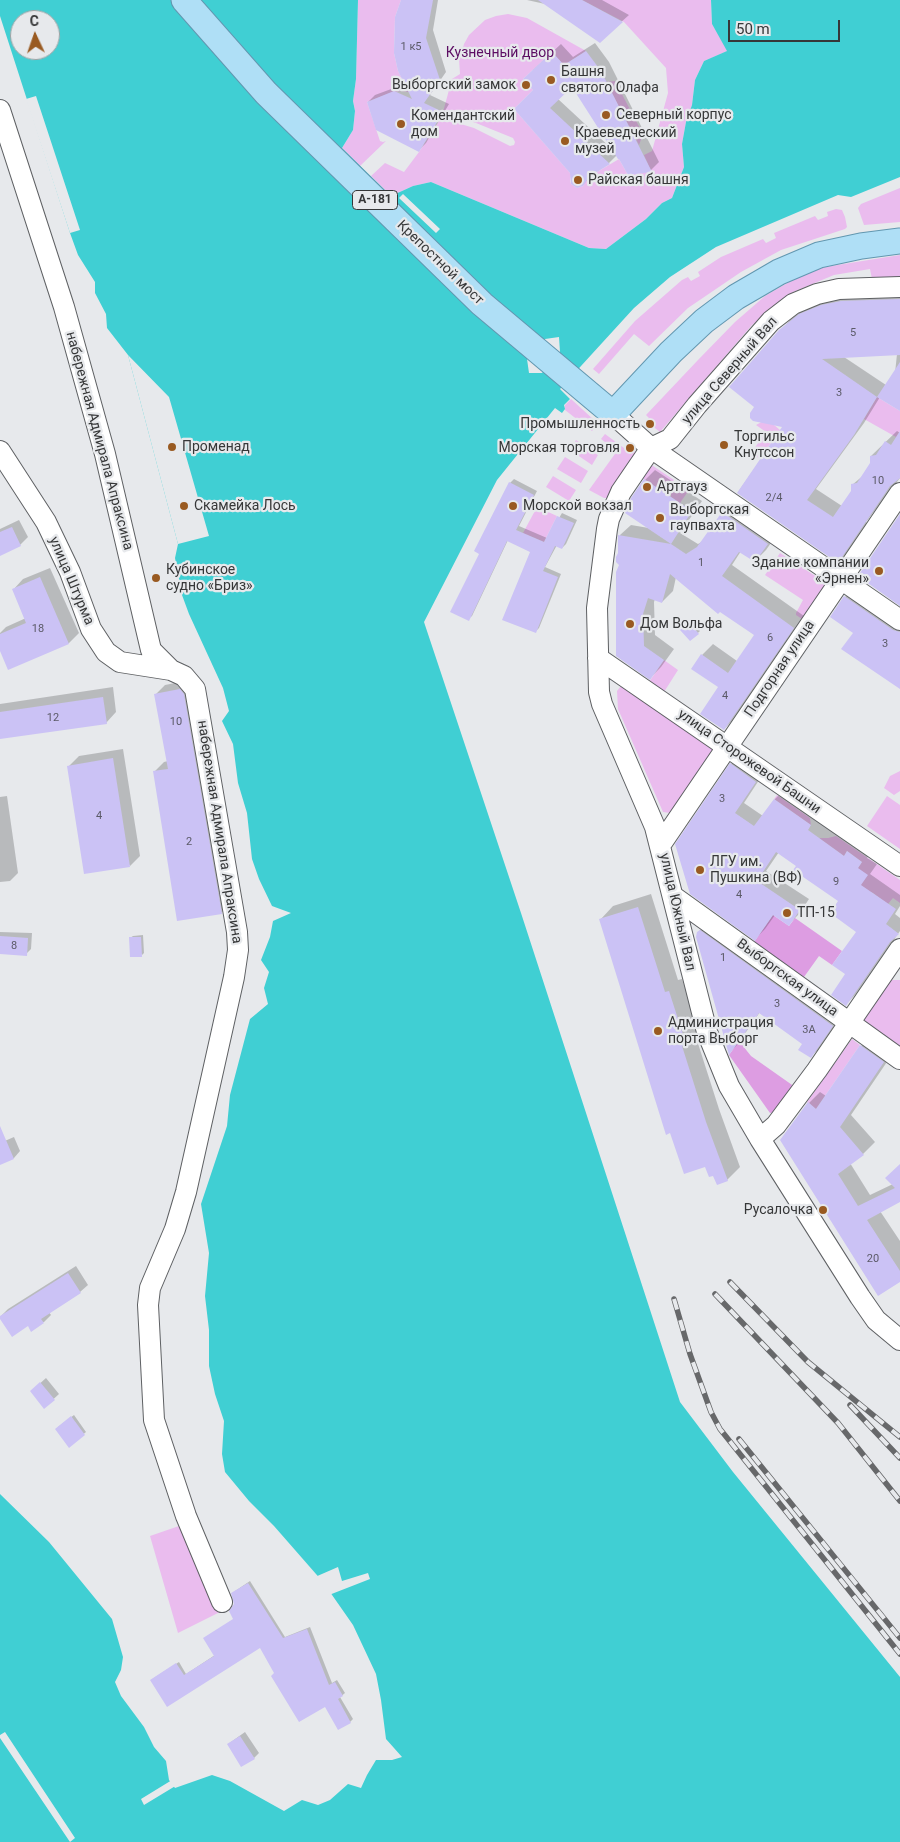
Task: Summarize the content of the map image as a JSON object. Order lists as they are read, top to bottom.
{
  "streets": {
    "main road": ["А-181", "Крепостной мост"],
    "street": [
      "улица Северный Вал",
      "набережная Адмирала Апраксина",
      "улица Штурма",
      "Подгорная улица",
      "улица Сторожевой Башни",
      "улица Южный Вал",
      "Выборгская улица"
    ]
  },
  "crossings": [
    ["улица Северный Вал", "улица Южный Вал"],
    ["набережная Адмирала Апраксина", "улица Штурма"],
    ["Подгорная улица", "улица Сторожевой Башни"],
    ["Подгорная улица", "улица Южный Вал"],
    ["улица Сторожевой Башни", "улица Южный Вал"],
    ["улица Южный Вал", "Выборгская улица"]
  ],
  "parks": ["Кузнечный двор"],
  "places": [
    "Башня святого Олафа",
    "Выборгский замок",
    "Северный корпус",
    "Комендантский дом",
    "Краеведческий музей",
    "Райская башня",
    "Промышленность",
    "Торгильс Кнутссон",
    "Променад",
    "Морская торговля",
    "Артгауз",
    "Скамейка Лось",
    "Морской вокзал",
    "Выборгская гаупвахта",
    "Здание компании «Эрнен»",
    "Кубинское судно «Бриз»",
    "Дом Вольфа",
    "ЛГУ им. Пушкина (ВФ)",
    "ТП-15",
    "Администрация порта Выборг",
    "Русалочка"
  ],
  "house_numbers": [
    "1 к5",
    "5",
    "3",
    "10",
    "2/4",
    "1",
    "18",
    "6",
    "3",
    "4",
    "12",
    "10",
    "3",
    "4",
    "2",
    "9",
    "4",
    "8",
    "1",
    "3",
    "3А",
    "20"
  ],
  "scale_bar": "50 m",
  "north": "top"
}
